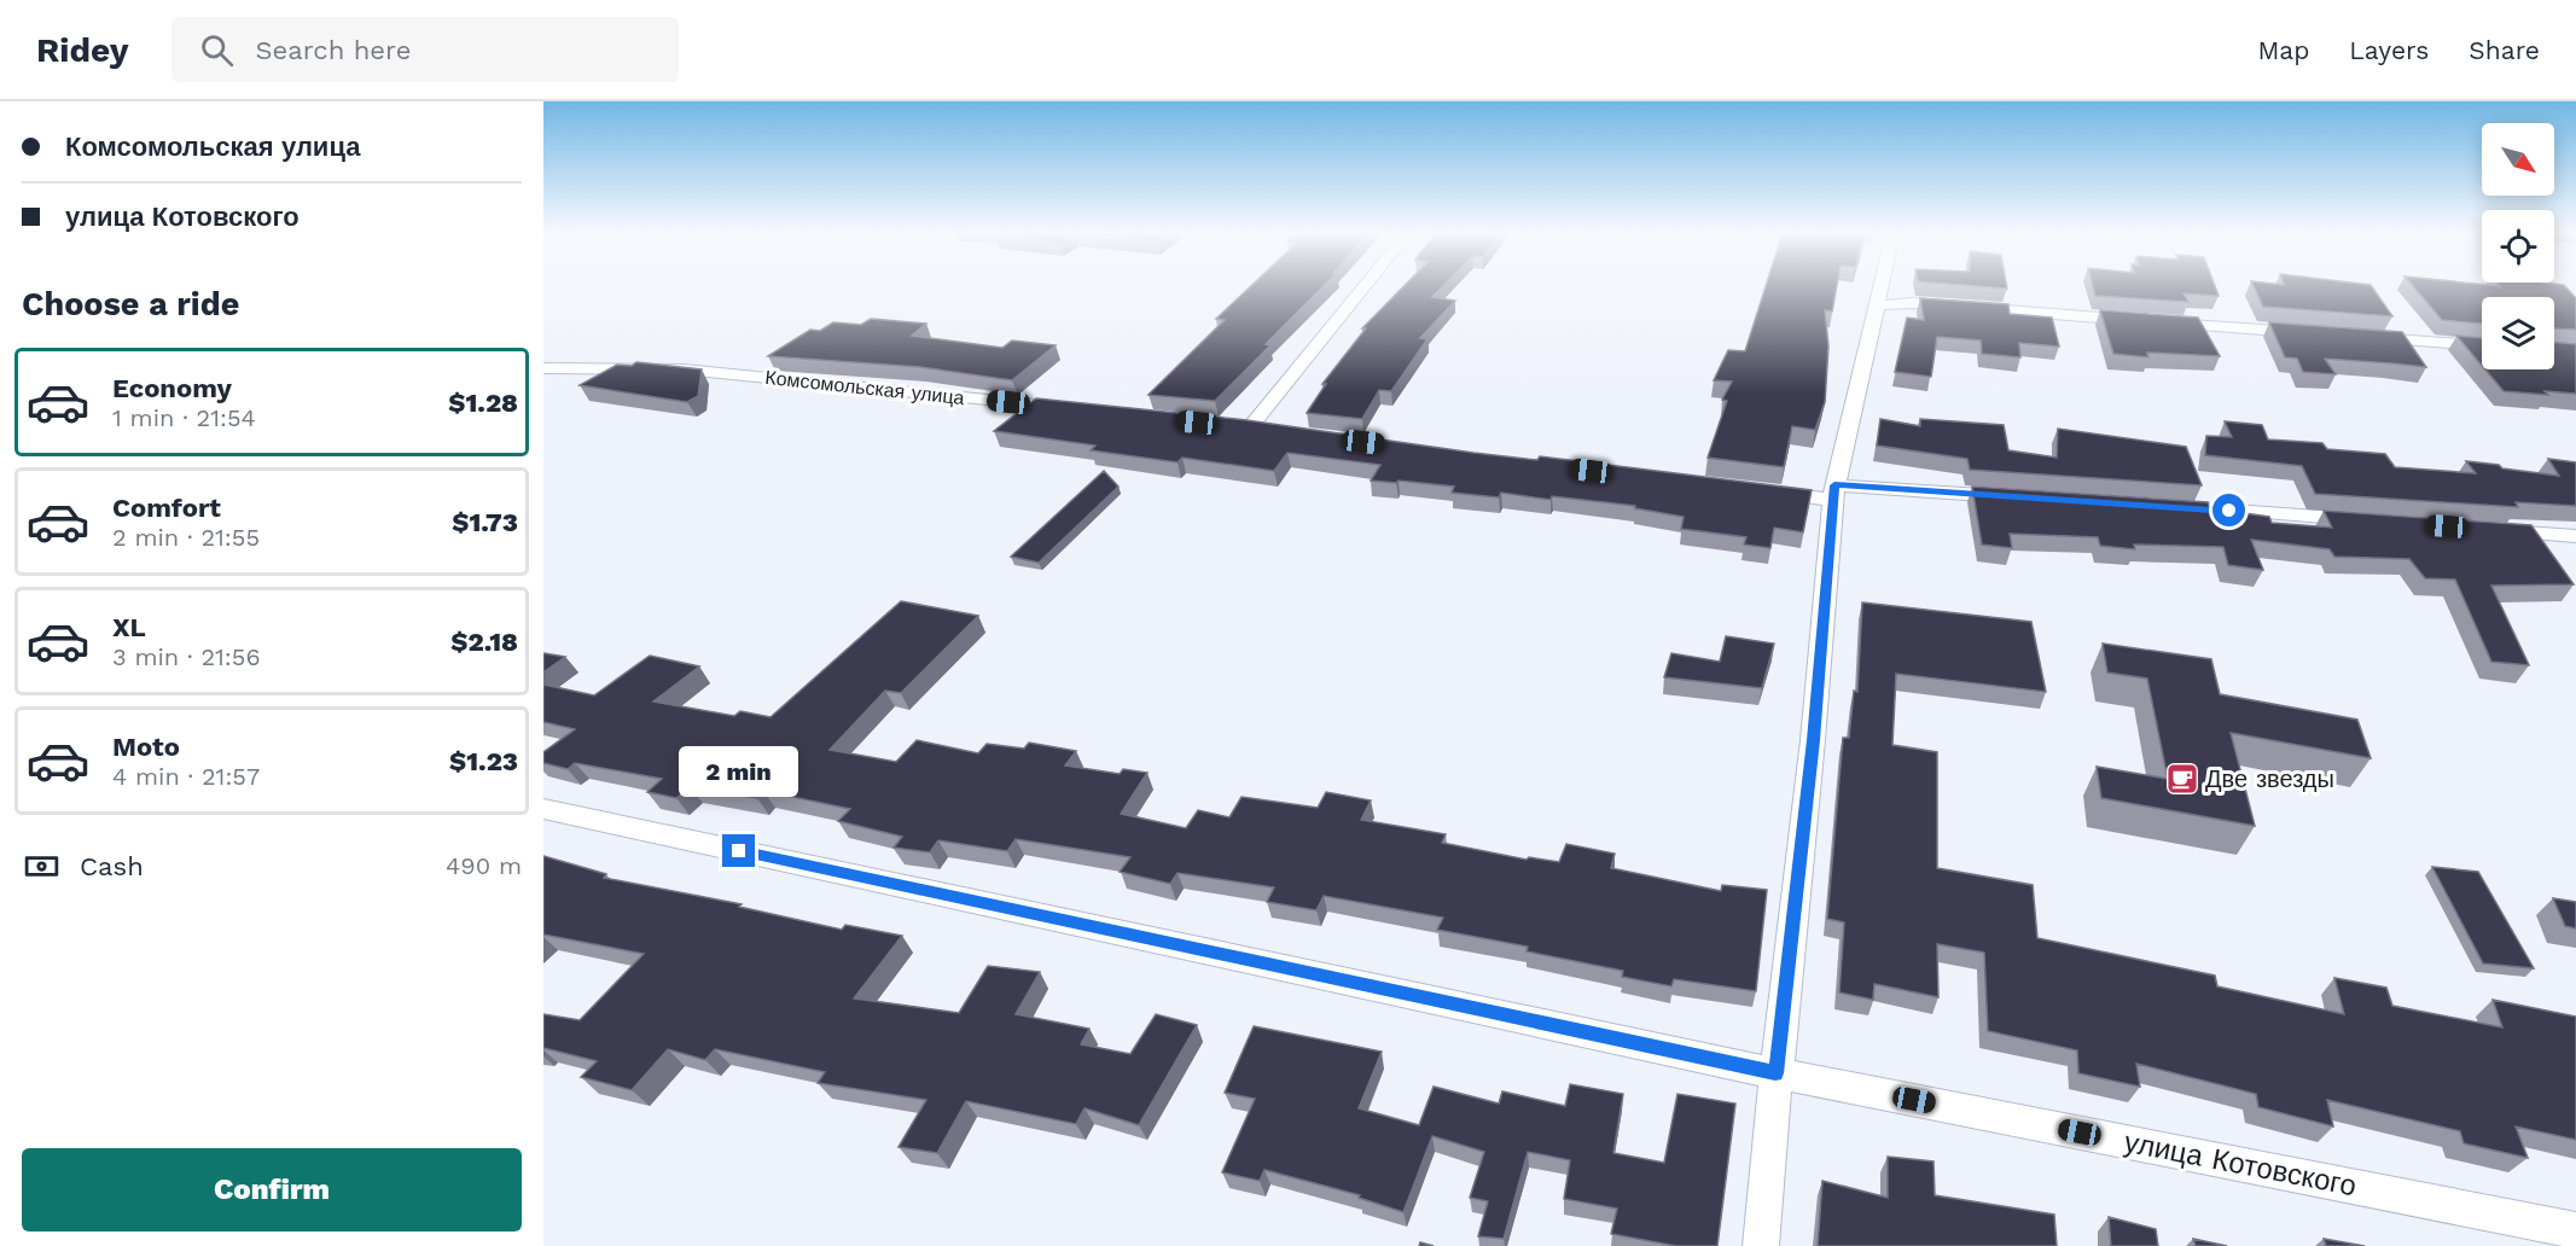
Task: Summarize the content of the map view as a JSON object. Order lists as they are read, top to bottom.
{
  "streets": {
    "street": ["Комсомольская улица", "улица Котовского"]
  },
  "places": {
    "cafe": ["Две звезды"]
  },
  "north": "bottom right",
  "page": {
    "header": "Ridey",
    "search": "Search here",
    "nav": ["Map", "Layers", "Share"],
    "banner": ["Комсомольская улица", "улица Котовского"],
    "heading": "Choose a ride",
    "list": [
      {
        "name": "Economy",
        "note": "1 min · 21:54",
        "value": "$1.28"
      },
      {
        "name": "Comfort",
        "note": "2 min · 21:55",
        "value": "$1.73"
      },
      {
        "name": "XL",
        "note": "3 min · 21:56",
        "value": "$2.18"
      },
      {
        "name": "Moto",
        "note": "4 min · 21:57",
        "value": "$1.23"
      }
    ],
    "bubble": "2 min",
    "pay": ["Cash", "490 m"],
    "buttons": "Confirm"
  }
}
